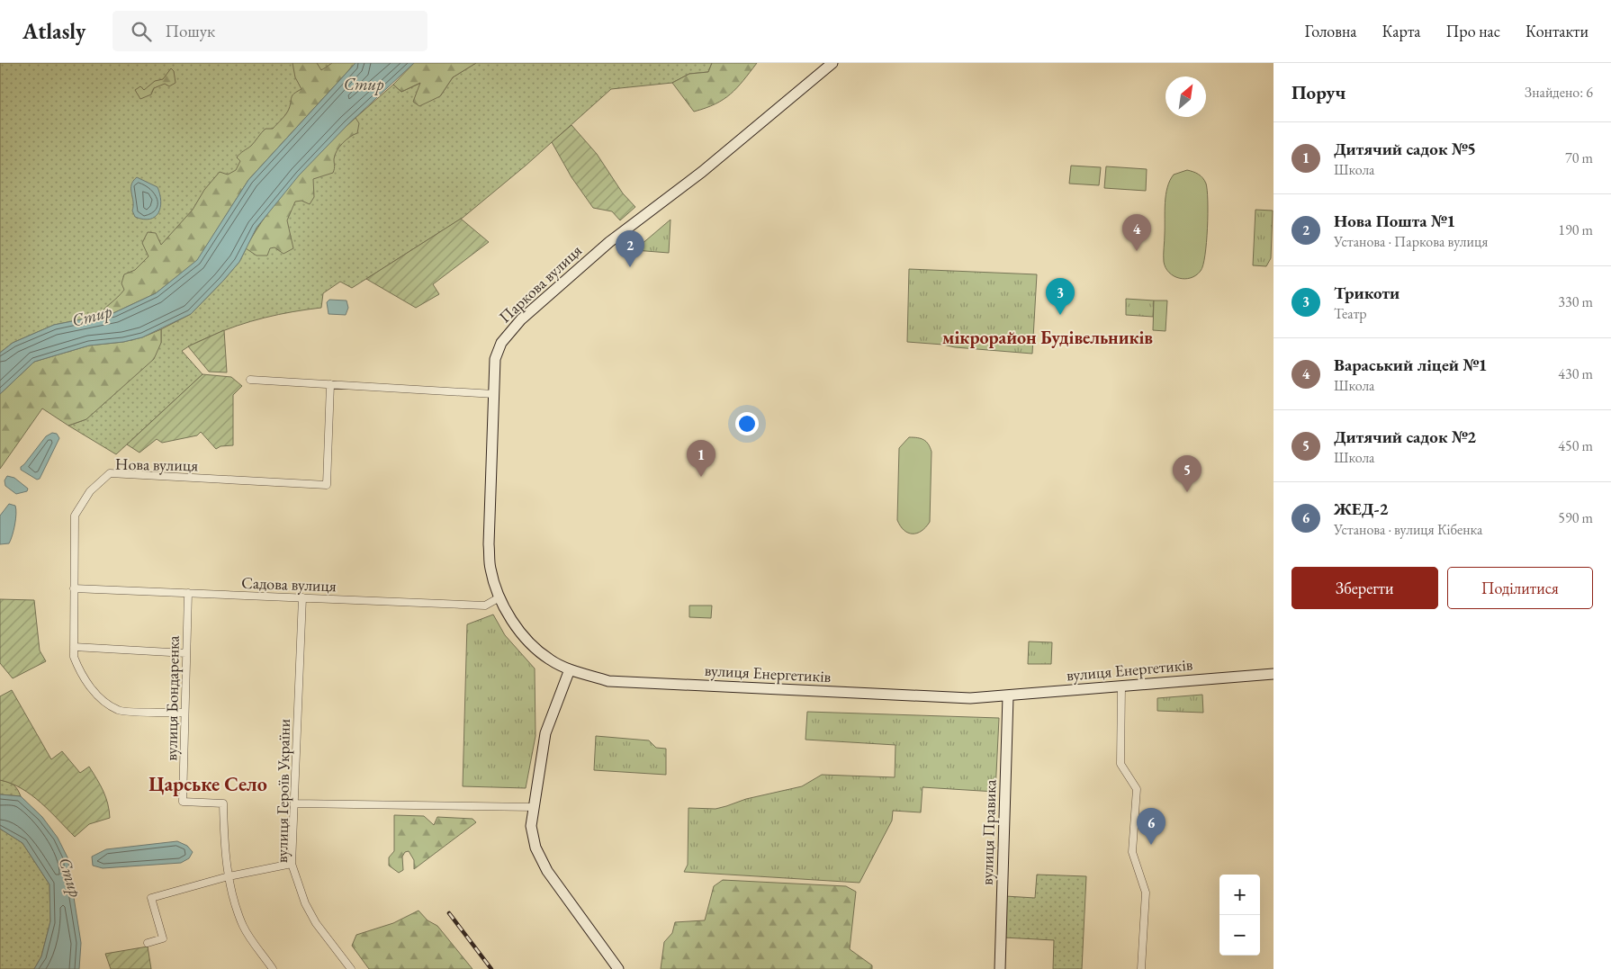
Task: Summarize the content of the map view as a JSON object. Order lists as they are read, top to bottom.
{
  "streets": {
    "street": [
      "Паркова вулиця",
      "Нова вулиця",
      "Садова вулиця",
      "вулиця Енергетиків",
      "вулиця Бондаренка",
      "вулиця Героїв України",
      "вулиця Правика"
    ]
  },
  "crossings": [
    ["Паркова вулиця", "вулиця Енергетиків"],
    ["Нова вулиця", "Садова вулиця"],
    ["Нова вулиця", "вулиця Бондаренка"],
    ["Садова вулиця", "вулиця Енергетиків"],
    ["Садова вулиця", "вулиця Бондаренка"],
    ["Садова вулиця", "вулиця Героїв України"],
    ["вулиця Енергетиків", "вулиця Правика"]
  ],
  "districts": ["мікрорайон Будівельників", "Царське Село"],
  "water": ["Стир"],
  "north": "top right",
  "page": {
    "header": "Atlasly",
    "search": "Пошук",
    "nav": [
      "Головна",
      "Карта",
      "Про нас",
      "Контакти"
    ],
    "heading": ["Поруч", "Знайдено: 6"],
    "list": [
      {
        "mark": "1",
        "name": "Дитячий садок №5",
        "note": "Школа",
        "value": "70 m"
      },
      {
        "mark": "2",
        "name": "Нова Пошта №1",
        "note": "Установа · Паркова вулиця",
        "value": "190 m"
      },
      {
        "mark": "3",
        "name": "Трикоти",
        "note": "Театр",
        "value": "330 m"
      },
      {
        "mark": "4",
        "name": "Вараський ліцей №1",
        "note": "Школа",
        "value": "430 m"
      },
      {
        "mark": "5",
        "name": "Дитячий садок №2",
        "note": "Школа",
        "value": "450 m"
      },
      {
        "mark": "6",
        "name": "ЖЕД-2",
        "note": "Установа · вулиця Кібенка",
        "value": "590 m"
      }
    ],
    "pins": [
      "4",
      "2",
      "3",
      "1",
      "5",
      "6"
    ],
    "buttons": ["Зберегти", "Поділитися"],
    "map_buttons": ["+", "−"]
  }
}
